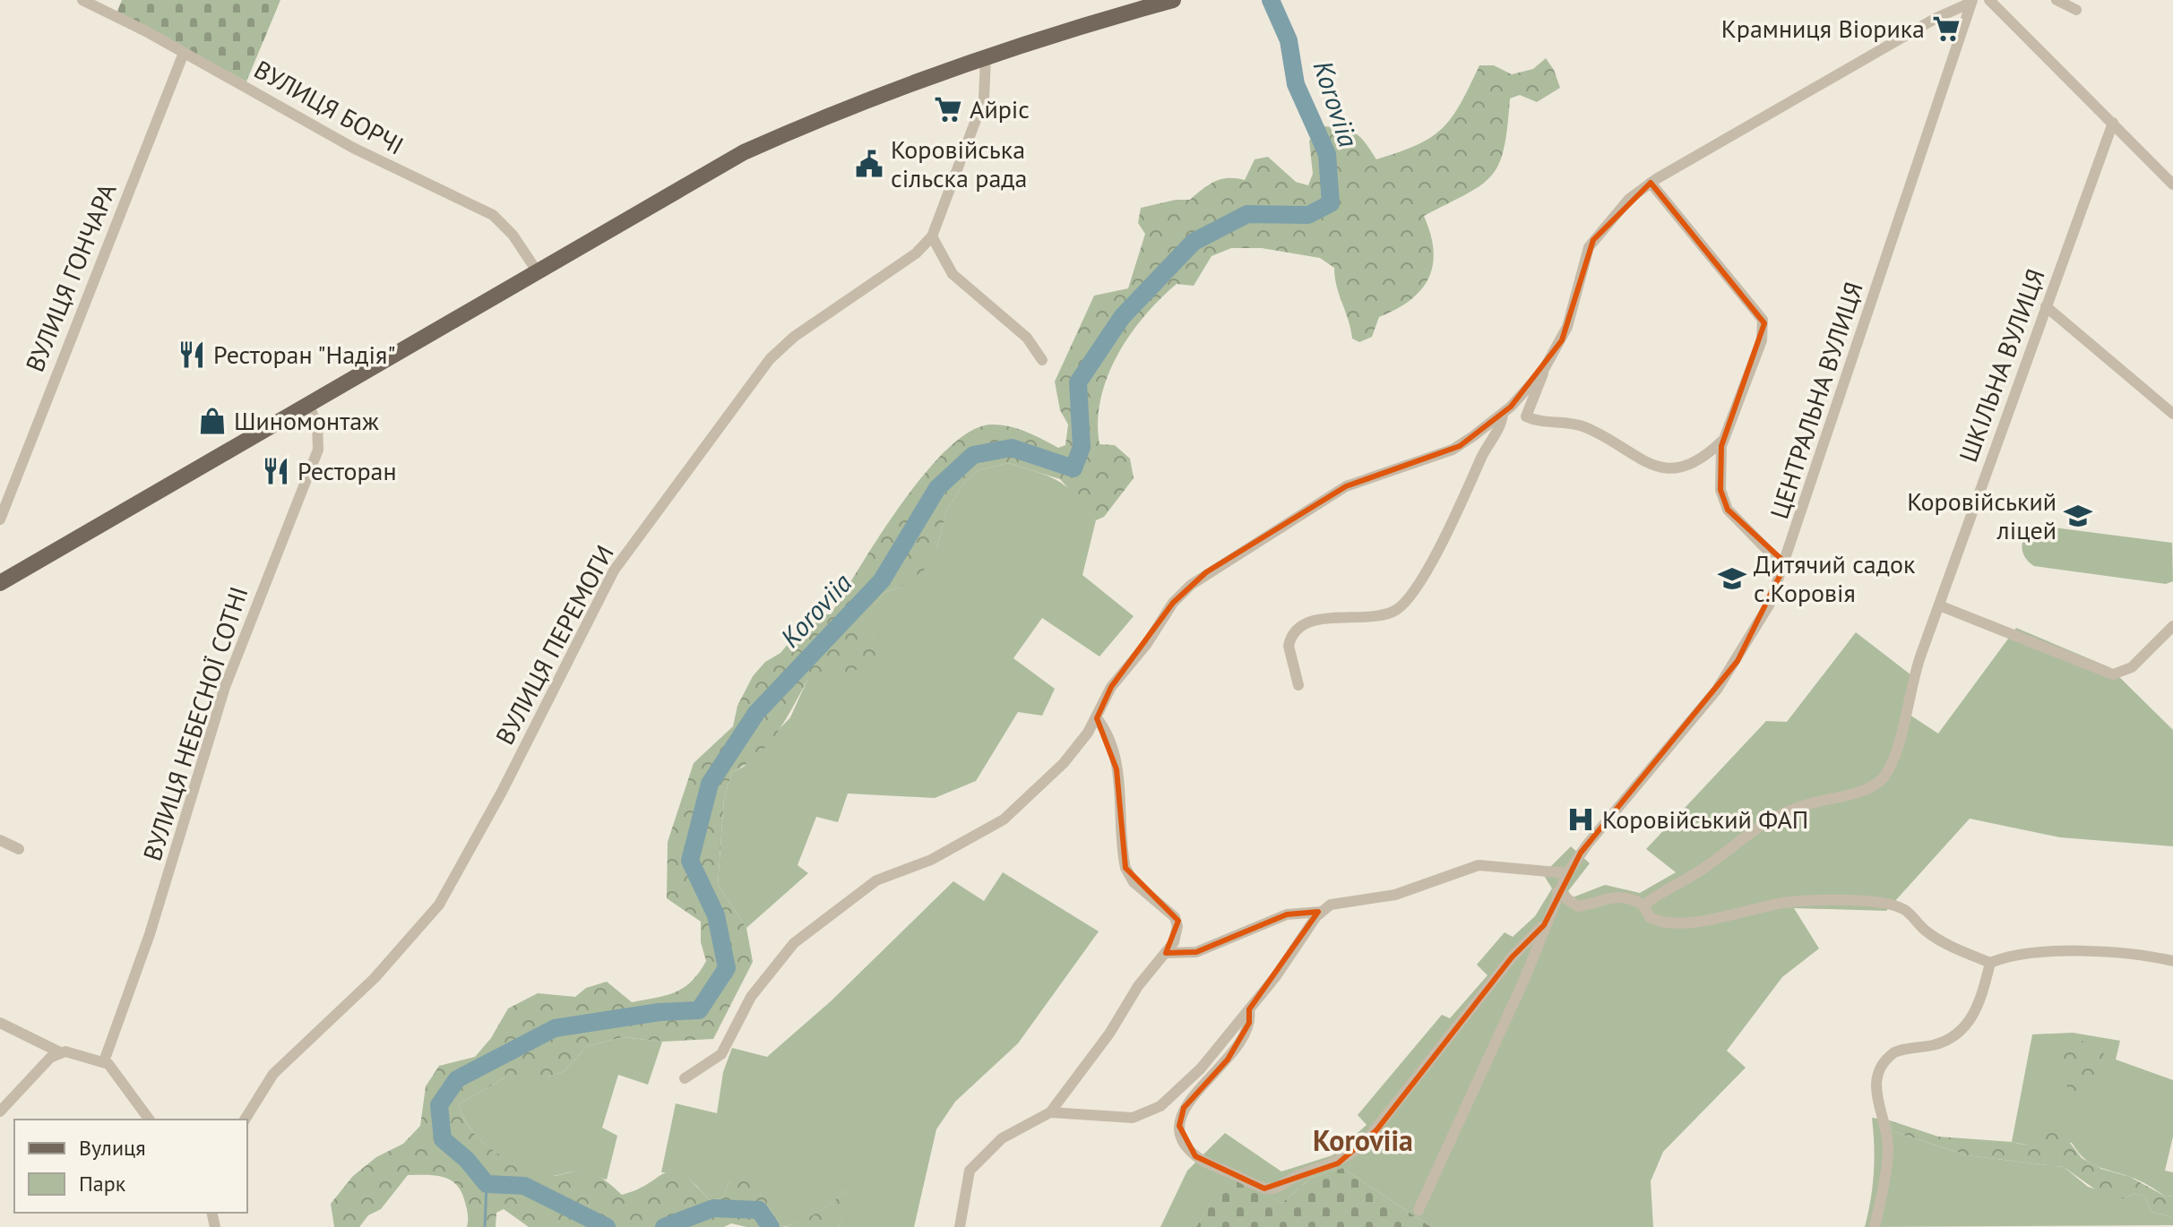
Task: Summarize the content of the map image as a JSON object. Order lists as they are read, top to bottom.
{
  "streets": {
    "street": [
      "ВУЛИЦЯ БОРЧІ",
      "ВУЛИЦЯ ГОНЧАРА",
      "ШКІЛЬНА ВУЛИЦЯ",
      "ЦЕНТРАЛЬНА ВУЛИЦЯ",
      "ВУЛИЦЯ ПЕРЕМОГИ",
      "ВУЛИЦЯ НЕБЕСНОЇ СОТНІ"
    ]
  },
  "crossings": [
    ["ВУЛИЦЯ БОРЧІ", "ВУЛИЦЯ ГОНЧАРА"]
  ],
  "districts": ["Koroviia"],
  "water": ["Koroviia"],
  "places": {
    "supermarket": ["Крамниця Віорика", "Айріс"],
    "public building": ["Коровійська сільска рада"],
    "restaurant": ["Ресторан \"Надія\"", "Ресторан"],
    "shop": ["Шиномонтаж"],
    "school or university": ["Коровійський ліцей", "Дитячий садок с.Коровія"],
    "hospital": ["Коровійський ФАП"]
  },
  "legend": ["Вулиця", "Парк"]
}
